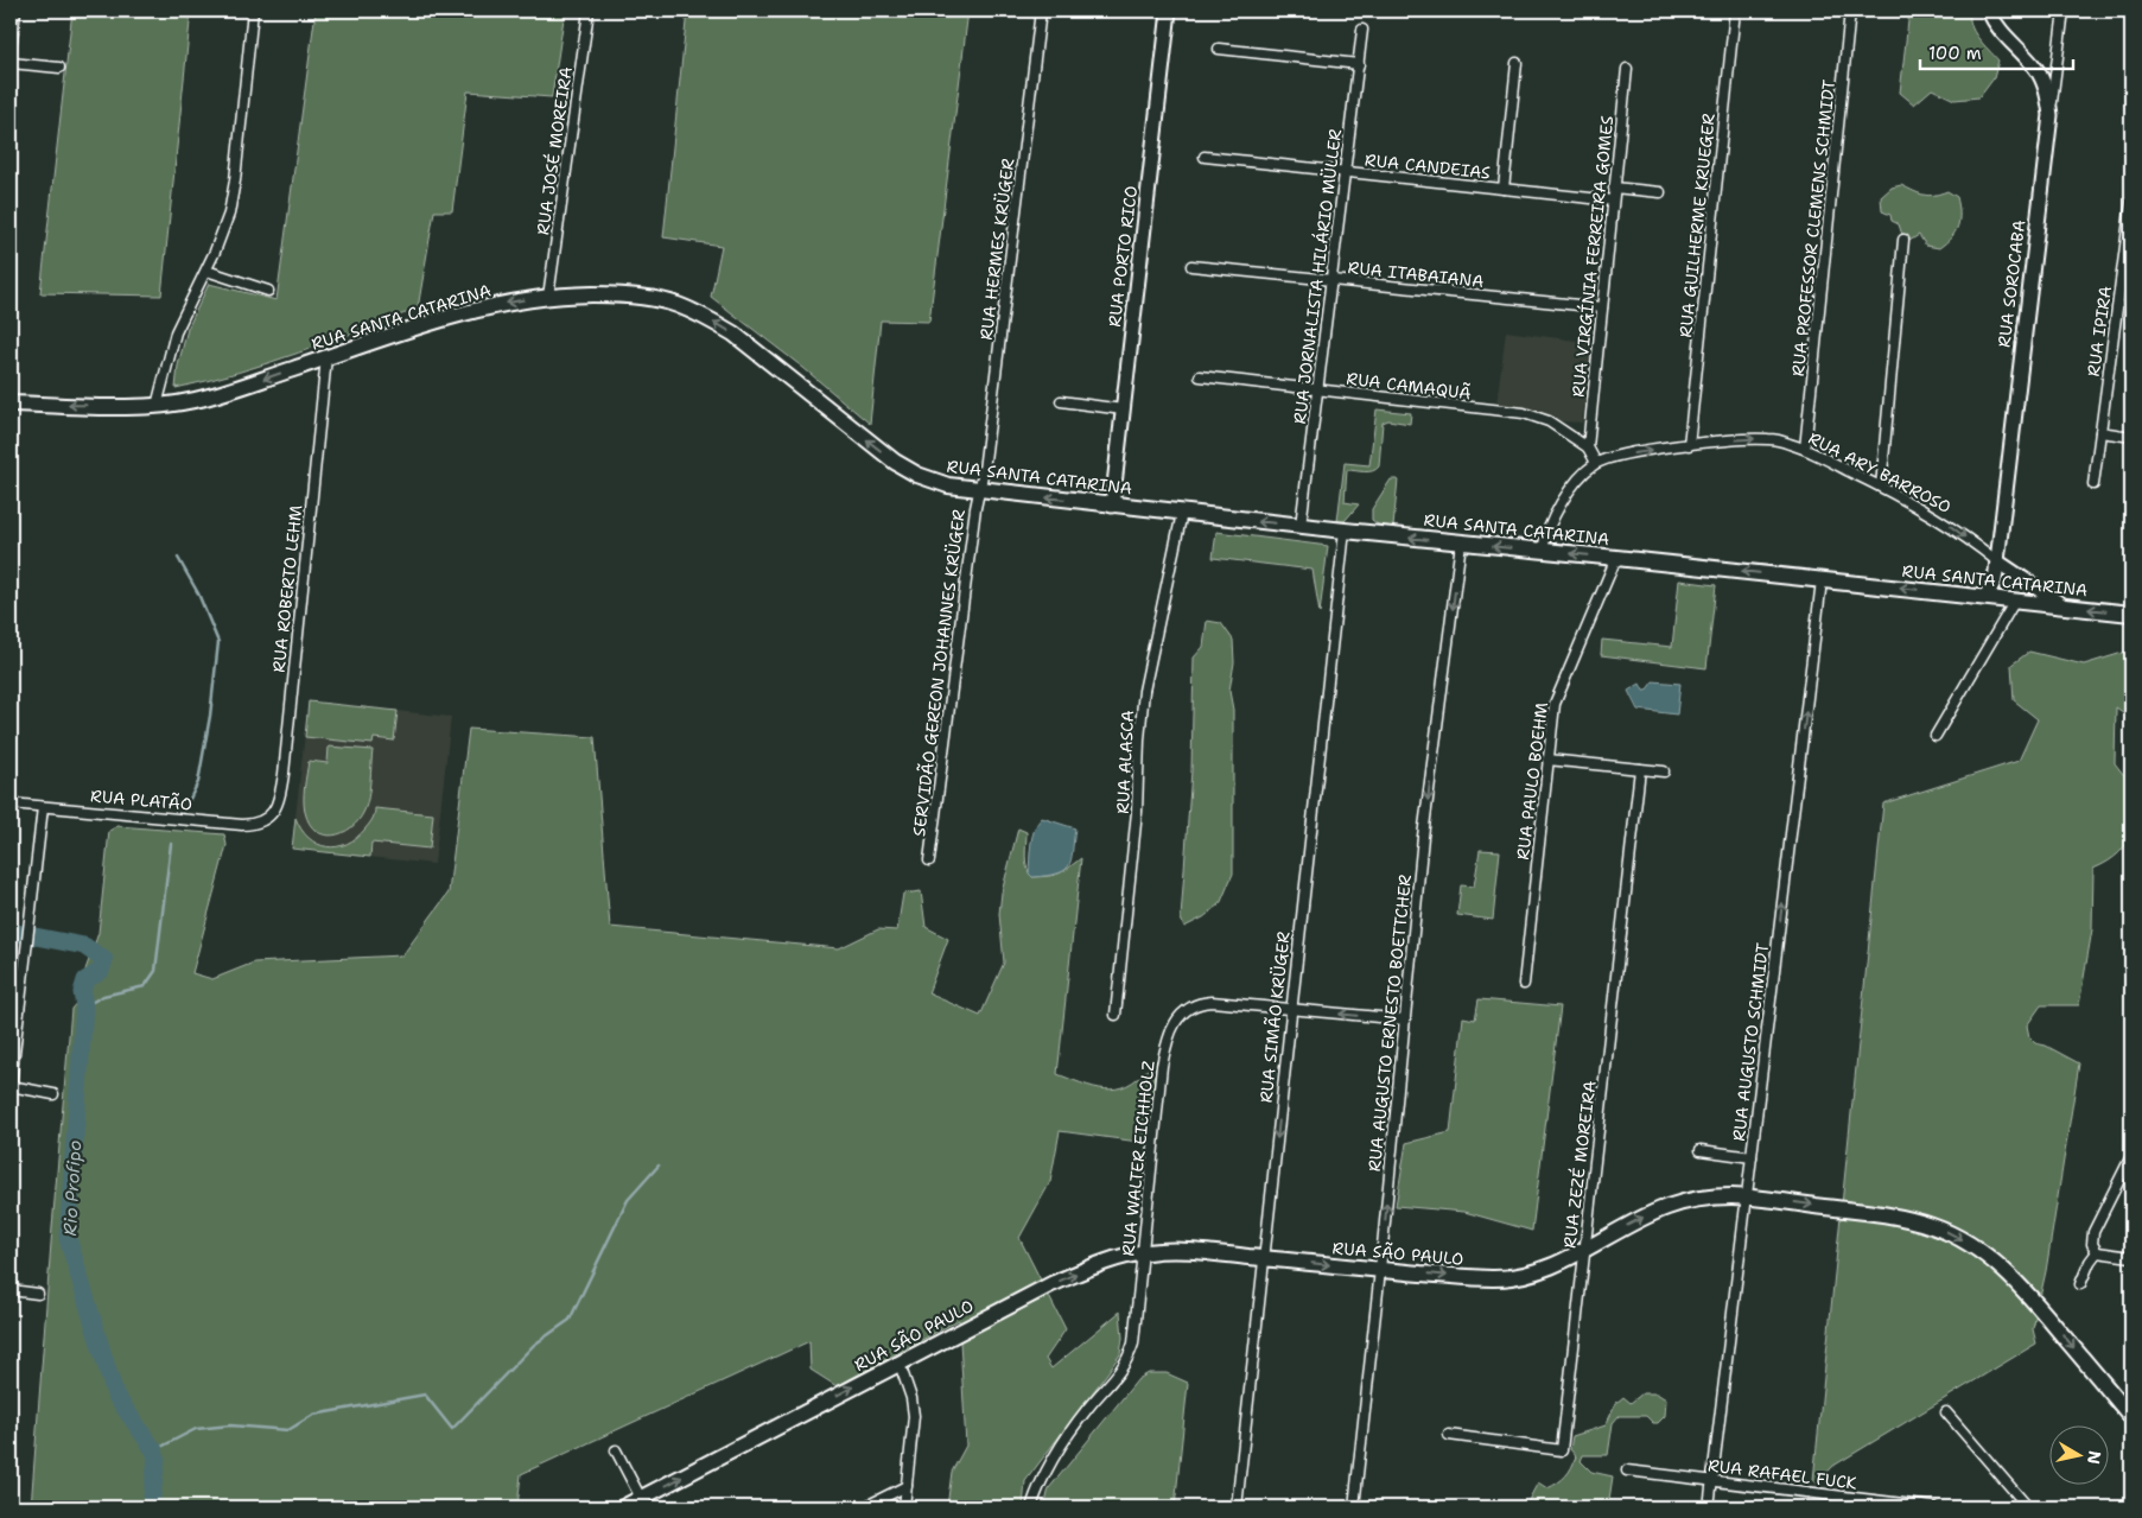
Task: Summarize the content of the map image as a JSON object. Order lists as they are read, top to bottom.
{
  "streets": {
    "main road": [
      "RUA PORTO RICO",
      "RUA SOROCABA",
      "RUA SANTA CATARINA",
      "RUA SÃO PAULO"
    ],
    "street": [
      "RUA JOSÉ MOREIRA",
      "RUA CANDEIAS",
      "RUA GUILHERME KRUEGER",
      "RUA PROFESSOR CLEMENS SCHMIDT",
      "RUA HERMES KRÜGER",
      "RUA VIRGÍNIA FERREIRA GOMES",
      "RUA ITABAIANA",
      "RUA JORNALISTA HILÁRIO MÜLLER",
      "RUA IPIRA",
      "RUA CAMAQUÃ",
      "RUA ARY BARROSO",
      "RUA ROBERTO LEHM",
      "SERVIDÃO GEREON JOHANNES KRÜGER",
      "RUA ALASCA",
      "RUA PAULO BOEHM",
      "RUA PLATÃO",
      "RUA SIMÃO KRÜGER",
      "RUA AUGUSTO ERNESTO BOETTCHER",
      "RUA AUGUSTO SCHMIDT",
      "RUA WALTER EICHHOLZ",
      "RUA ZEZÉ MOREIRA",
      "RUA RAFAEL FUCK"
    ]
  },
  "crossings": [
    ["RUA JOSÉ MOREIRA", "RUA SANTA CATARINA"],
    ["RUA CANDEIAS", "RUA VIRGÍNIA FERREIRA GOMES"],
    ["RUA CANDEIAS", "RUA JORNALISTA HILÁRIO MÜLLER"],
    ["RUA GUILHERME KRUEGER", "RUA ARY BARROSO"],
    ["RUA PROFESSOR CLEMENS SCHMIDT", "RUA ARY BARROSO"],
    ["RUA HERMES KRÜGER", "RUA SANTA CATARINA"],
    ["RUA HERMES KRÜGER", "SERVIDÃO GEREON JOHANNES KRÜGER"],
    ["RUA PORTO RICO", "RUA SANTA CATARINA"],
    ["RUA VIRGÍNIA FERREIRA GOMES", "RUA ITABAIANA"],
    ["RUA VIRGÍNIA FERREIRA GOMES", "RUA CAMAQUÃ"],
    ["RUA ITABAIANA", "RUA JORNALISTA HILÁRIO MÜLLER"],
    ["RUA JORNALISTA HILÁRIO MÜLLER", "RUA SANTA CATARINA"],
    ["RUA JORNALISTA HILÁRIO MÜLLER", "RUA CAMAQUÃ"],
    ["RUA SOROCABA", "RUA SANTA CATARINA"],
    ["RUA SOROCABA", "RUA ARY BARROSO"],
    ["RUA SANTA CATARINA", "RUA ROBERTO LEHM"],
    ["RUA SANTA CATARINA", "SERVIDÃO GEREON JOHANNES KRÜGER"],
    ["RUA SANTA CATARINA", "RUA ALASCA"],
    ["RUA SANTA CATARINA", "RUA PAULO BOEHM"],
    ["RUA SANTA CATARINA", "RUA SIMÃO KRÜGER"],
    ["RUA SANTA CATARINA", "RUA AUGUSTO ERNESTO BOETTCHER"],
    ["RUA SANTA CATARINA", "RUA AUGUSTO SCHMIDT"],
    ["RUA CAMAQUÃ", "RUA ARY BARROSO"],
    ["RUA ROBERTO LEHM", "RUA PLATÃO"],
    ["RUA SIMÃO KRÜGER", "RUA WALTER EICHHOLZ"],
    ["RUA SIMÃO KRÜGER", "RUA SÃO PAULO"],
    ["RUA AUGUSTO ERNESTO BOETTCHER", "RUA WALTER EICHHOLZ"],
    ["RUA AUGUSTO ERNESTO BOETTCHER", "RUA SÃO PAULO"],
    ["RUA AUGUSTO SCHMIDT", "RUA SÃO PAULO"],
    ["RUA AUGUSTO SCHMIDT", "RUA RAFAEL FUCK"],
    ["RUA WALTER EICHHOLZ", "RUA SÃO PAULO"],
    ["RUA ZEZÉ MOREIRA", "RUA SÃO PAULO"]
  ],
  "one_way": [
    "RUA SANTA CATARINA",
    "RUA ARY BARROSO",
    "RUA AUGUSTO SCHMIDT",
    "RUA SÃO PAULO"
  ],
  "water": ["Rio Profipo"],
  "scale_bar": "100 m",
  "north": "right"
}
